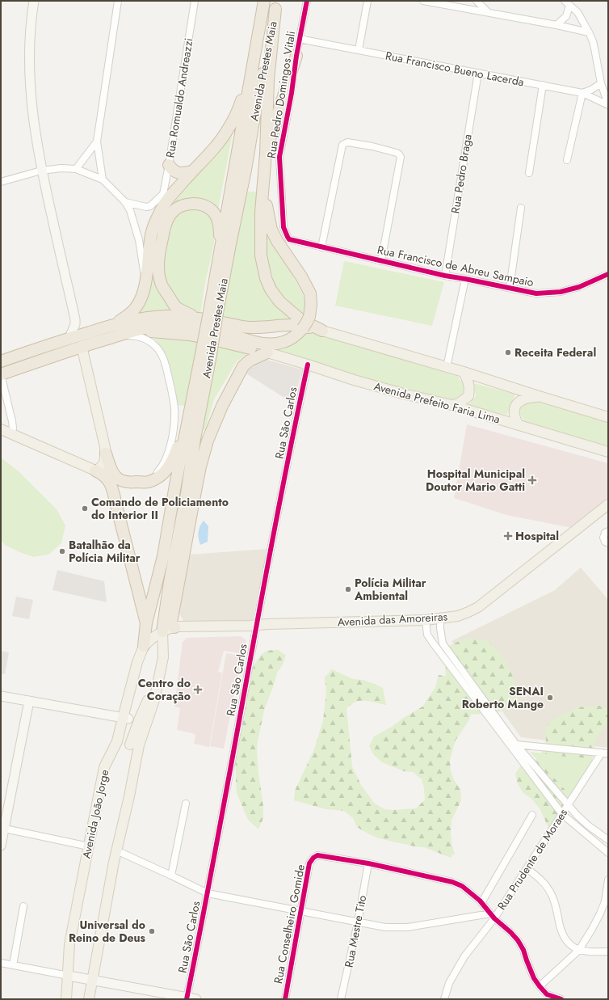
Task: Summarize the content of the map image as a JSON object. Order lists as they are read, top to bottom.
{
  "streets": {
    "highway": ["Avenida Prestes Maia", "Avenida João Jorge"],
    "main road": ["Avenida Prefeito Faria Lima", "Avenida das Amoreiras"],
    "street": [
      "Rua Francisco Bueno Lacerda",
      "Rua Pedro Domingos Vitali",
      "Rua Romualdo Andreazzi",
      "Rua Pedro Braga",
      "Rua Francisco de Abreu Sampaio",
      "Rua São Carlos",
      "Rua Prudente de Moraes",
      "Rua Conselheiro Gomide",
      "Rua Mestre Tito"
    ]
  },
  "crossings": [
    ["Rua Francisco Bueno Lacerda", "Rua Pedro Domingos Vitali"],
    ["Rua Francisco Bueno Lacerda", "Rua Pedro Braga"],
    ["Avenida Prestes Maia", "Avenida João Jorge"],
    ["Rua Pedro Domingos Vitali", "Rua Francisco de Abreu Sampaio"],
    ["Rua Pedro Braga", "Rua Francisco de Abreu Sampaio"],
    ["Avenida Prefeito Faria Lima", "Rua São Carlos"],
    ["Rua São Carlos", "Avenida das Amoreiras"],
    ["Rua São Carlos", "Avenida João Jorge"],
    ["Avenida das Amoreiras", "Avenida João Jorge"],
    ["Rua Conselheiro Gomide", "Rua Mestre Tito"]
  ],
  "places": {
    "other": [
      "Receita Federal",
      "Comando de Policiamento do Interior II",
      "Batalhão da Polícia Militar",
      "Polícia Militar Ambiental",
      "SENAI Roberto Mange",
      "Universal do Reino de Deus"
    ],
    "health": ["Hospital Municipal Doutor Mario Gatti", "Hospital", "Centro do Coração"]
  }
}
